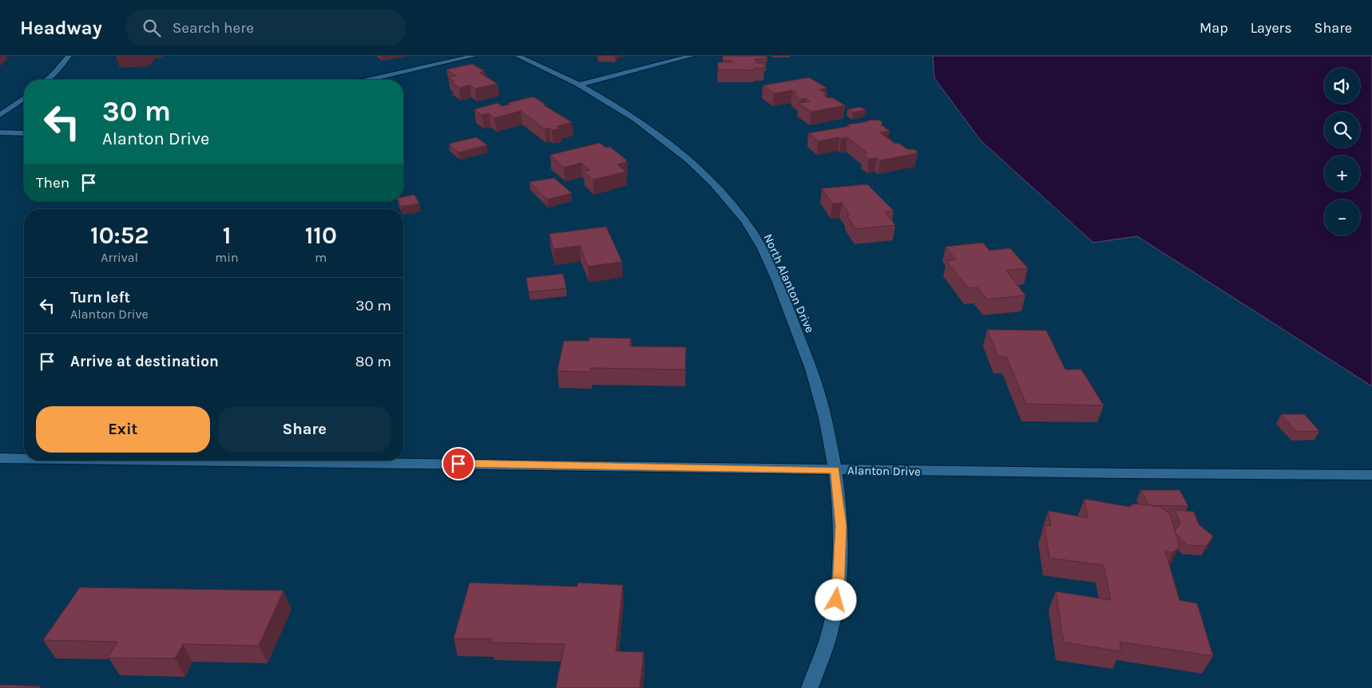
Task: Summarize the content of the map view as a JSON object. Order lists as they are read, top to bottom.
{
  "streets": {
    "street": ["North Alanton Drive", "Alanton Drive"]
  },
  "crossings": [
    ["North Alanton Drive", "Alanton Drive"]
  ],
  "page": {
    "header": "Headway",
    "search": "Search here",
    "nav": ["Map", "Layers", "Share"],
    "map_buttons": ["+", "−"],
    "turn": ["30 m", "Alanton Drive"],
    "then": "Then",
    "eta": [
      "10:52",
      "Arrival",
      "1",
      "min",
      "110",
      "m"
    ],
    "list": [
      {
        "name": "Turn left",
        "note": "Alanton Drive",
        "value": "30 m"
      },
      {
        "name": "Arrive at destination",
        "value": "80 m"
      }
    ],
    "buttons": ["Exit", "Share"]
  }
}
